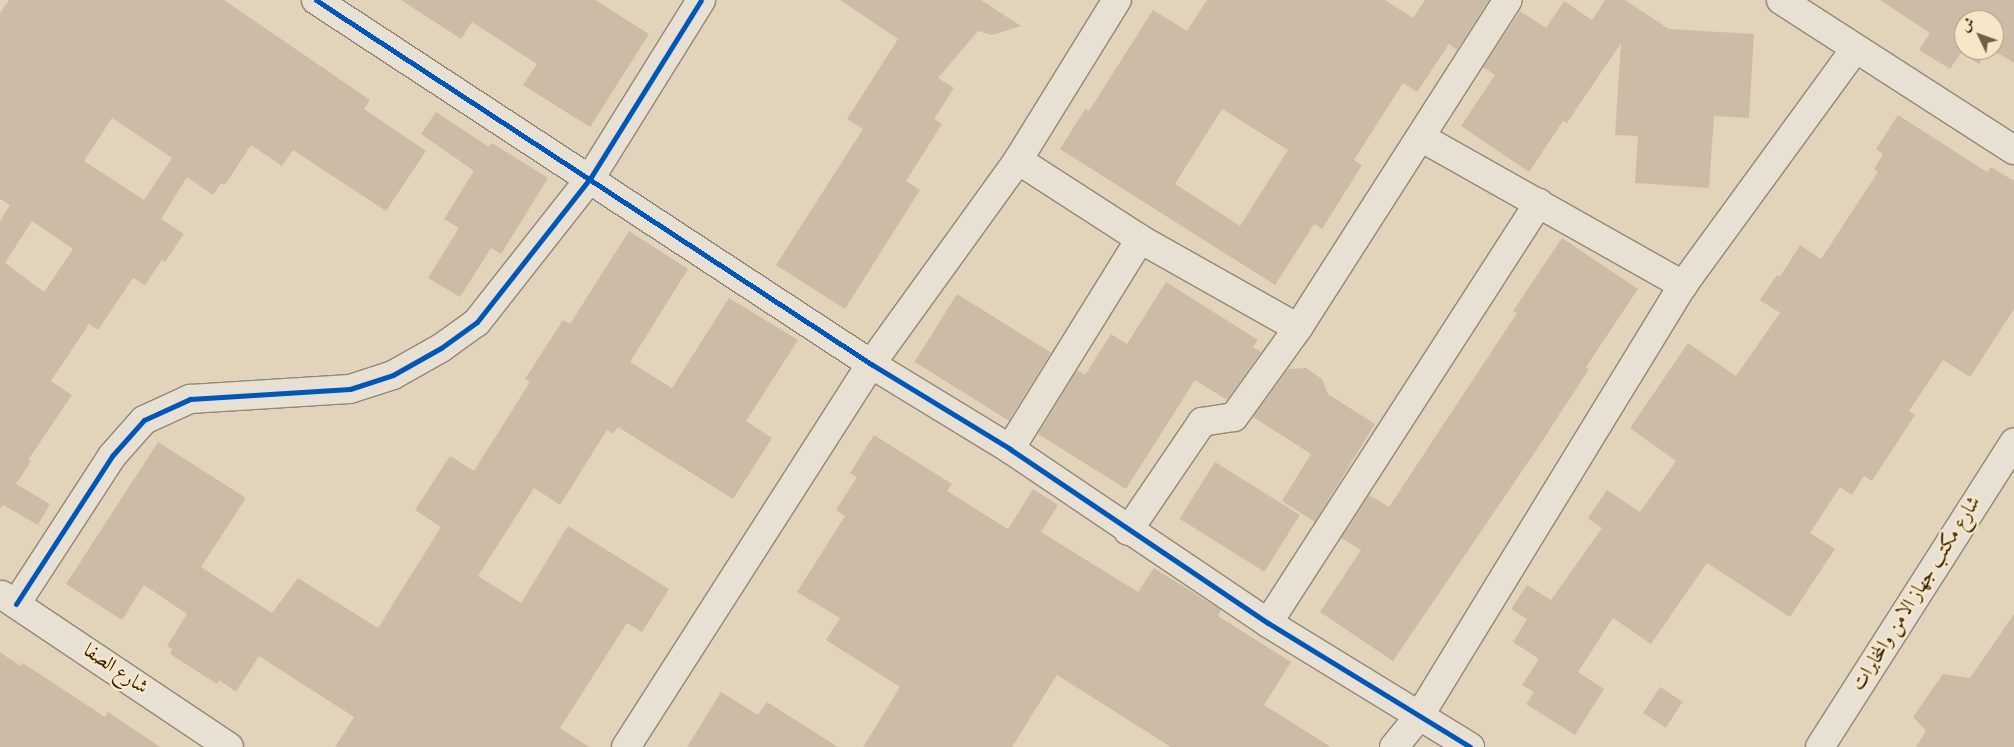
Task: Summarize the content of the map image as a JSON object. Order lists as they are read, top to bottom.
{
  "streets": {
    "street": ["شارع مكتب جهاز الامن والمخابرات", "شارع الصفا"]
  },
  "north": "top left"
}
